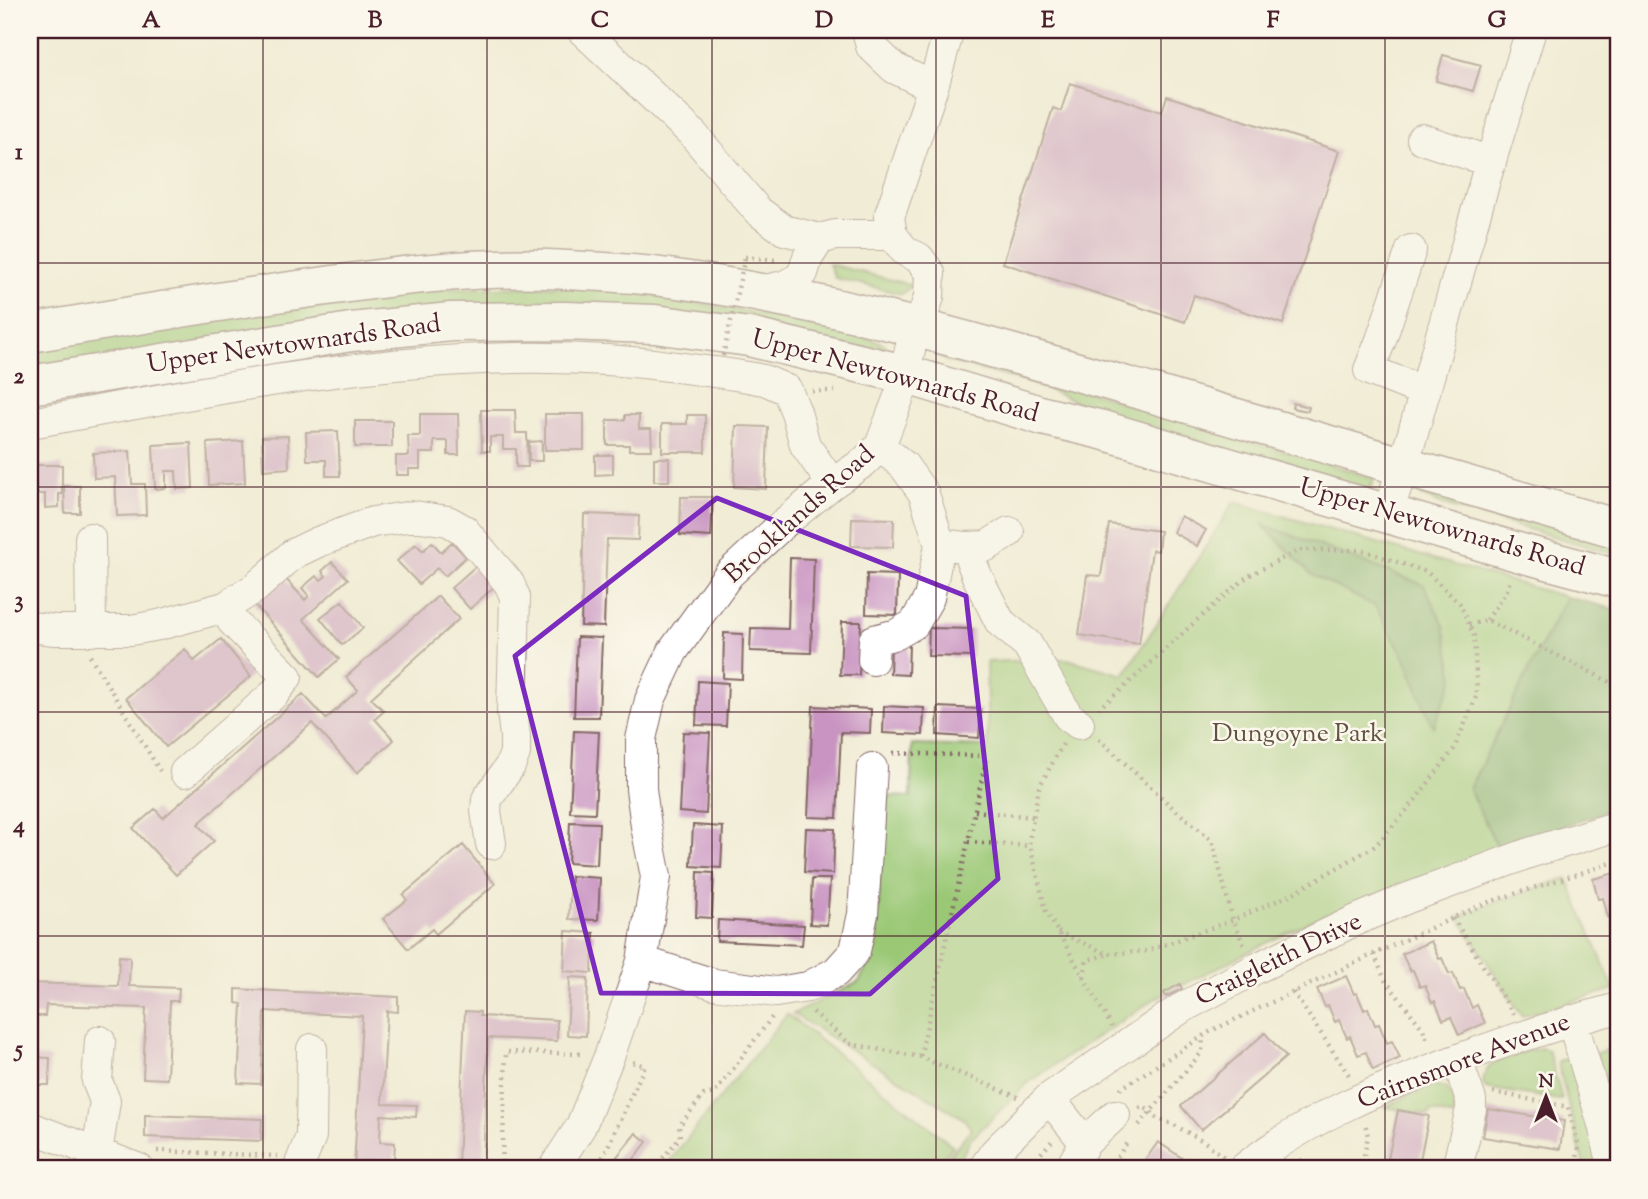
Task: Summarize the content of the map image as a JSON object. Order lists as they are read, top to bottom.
{
  "streets": {
    "highway": ["Upper Newtownards Road"],
    "street": ["Brooklands Road", "Craigleith Drive", "Cairnsmore Avenue"]
  },
  "crossings": [
    ["Upper Newtownards Road", "Brooklands Road"]
  ],
  "parks": ["Dungoyne Park"],
  "north": "top",
  "grid": {
    "columns": [
      "A",
      "B",
      "C",
      "D",
      "E",
      "F",
      "G"
    ],
    "rows": [
      "1",
      "2",
      "3",
      "4",
      "5"
    ]
  }
}
